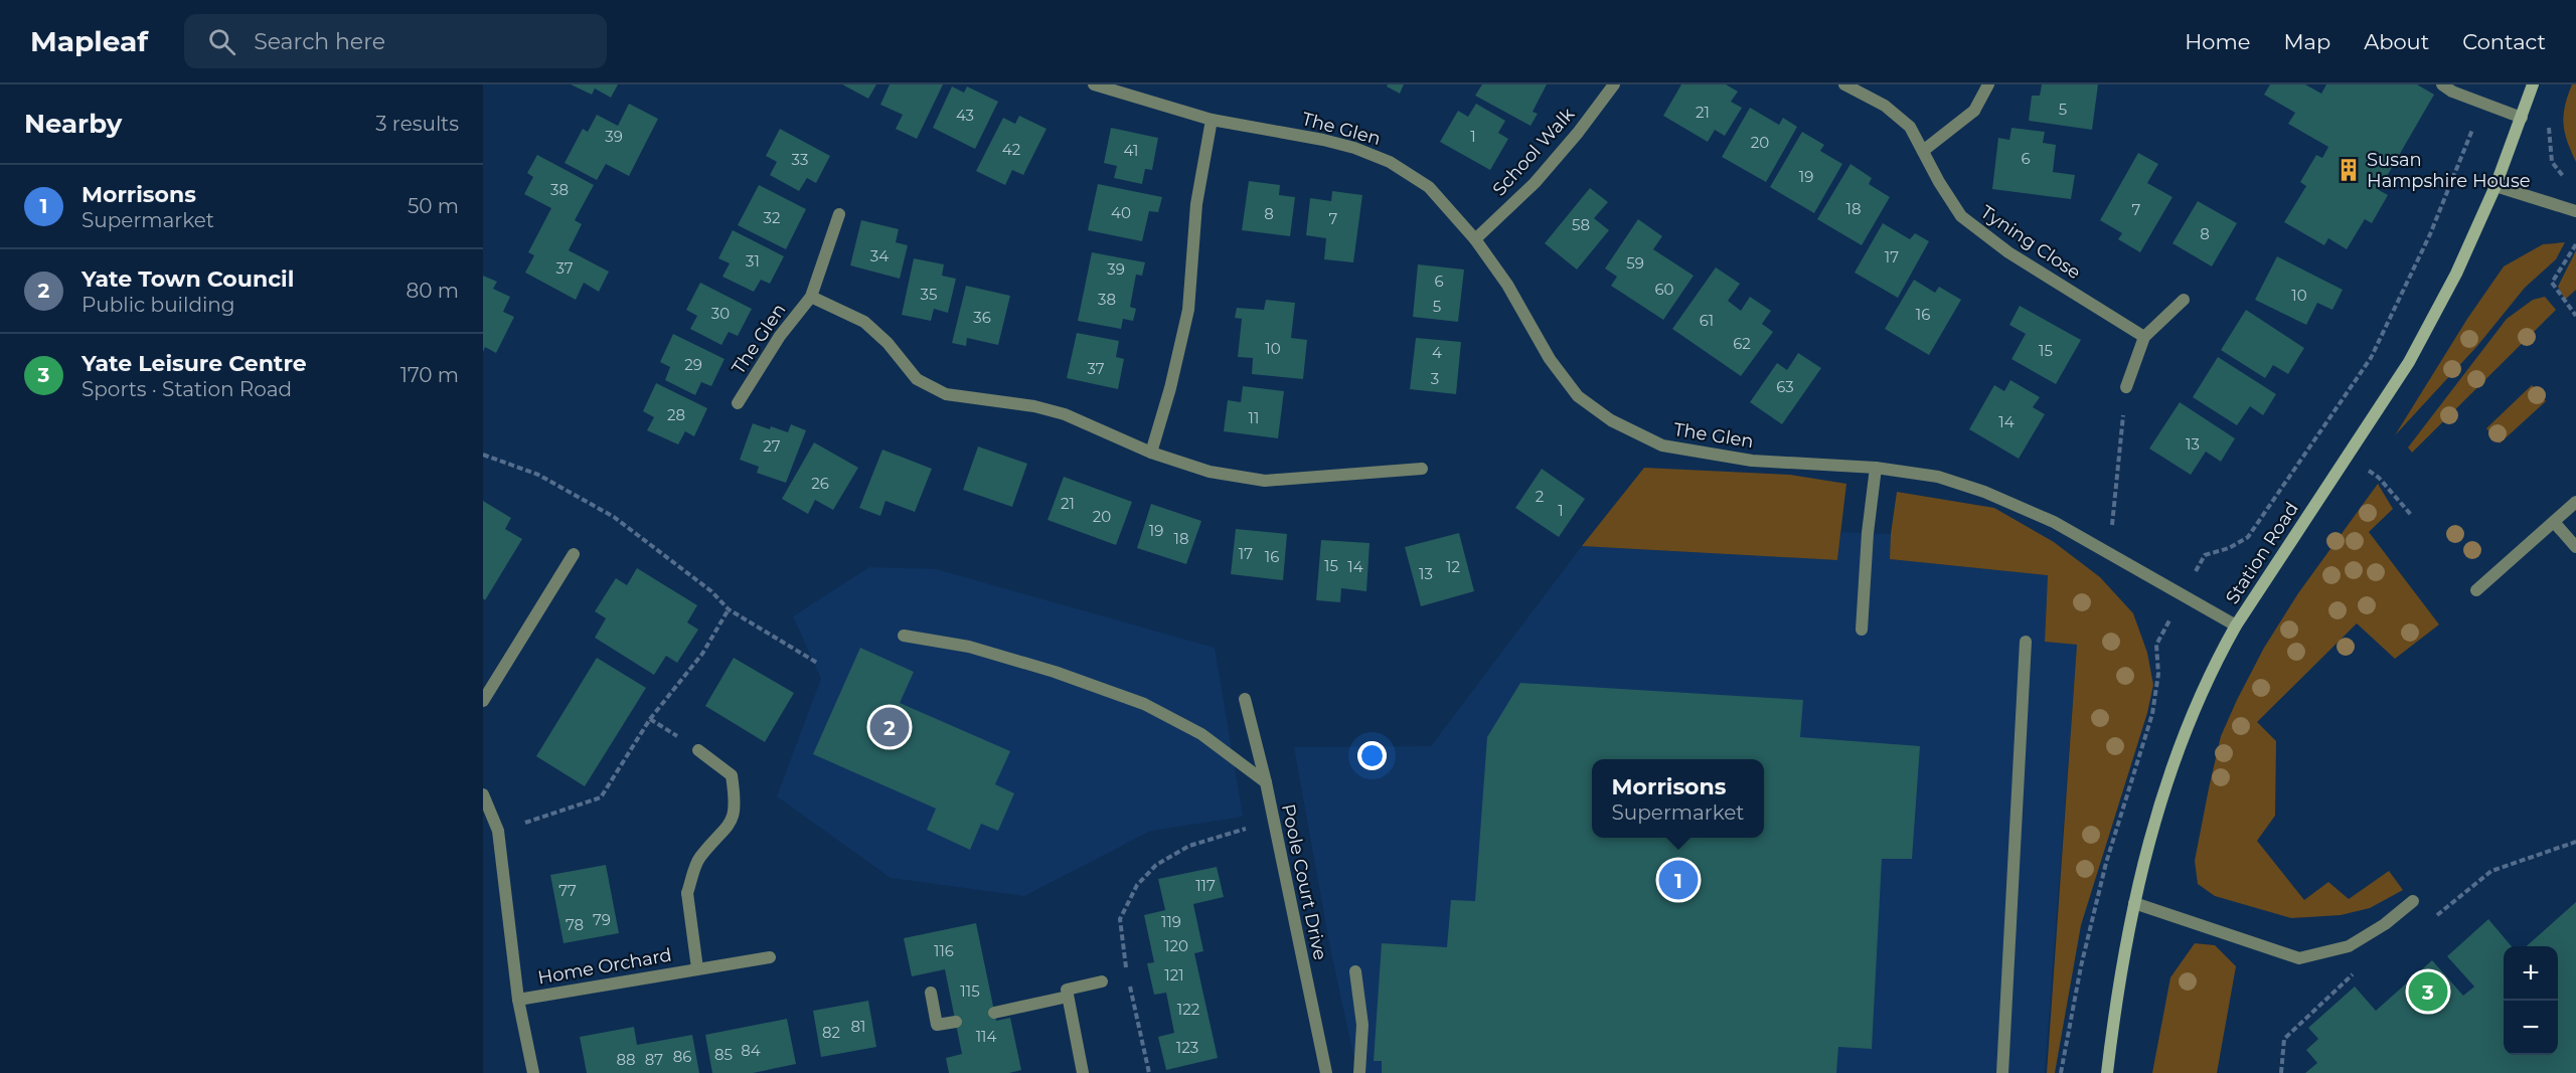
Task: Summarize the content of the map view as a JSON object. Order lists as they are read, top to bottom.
{
  "streets": {
    "main road": ["Station Road"],
    "street": [
      "The Glen",
      "School Walk",
      "Tyning Close",
      "Poole Court Drive",
      "Home Orchard"
    ]
  },
  "crossings": [
    ["The Glen", "School Walk"],
    ["The Glen", "Station Road"]
  ],
  "places": {
    "building": ["Susan Hampshire House"]
  },
  "house_numbers": [
    "5",
    "21",
    "43",
    "39",
    "1",
    "20",
    "42",
    "41",
    "6",
    "33",
    "19",
    "38",
    "18",
    "7",
    "40",
    "8",
    "32",
    "7",
    "58",
    "8",
    "34",
    "17",
    "31",
    "59",
    "37",
    "39",
    "6",
    "60",
    "35",
    "10",
    "38",
    "5",
    "30",
    "16",
    "36",
    "61",
    "62",
    "10",
    "15",
    "4",
    "29",
    "37",
    "3",
    "63",
    "28",
    "11",
    "14",
    "13",
    "27",
    "26",
    "2",
    "21",
    "1",
    "20",
    "19",
    "18",
    "17",
    "16",
    "15",
    "14",
    "12",
    "13",
    "117",
    "77",
    "79",
    "119",
    "78",
    "120",
    "116",
    "121",
    "115",
    "122",
    "81",
    "82",
    "114",
    "123",
    "84",
    "85",
    "86",
    "88",
    "87"
  ],
  "page": {
    "header": "Mapleaf",
    "search": "Search here",
    "nav": [
      "Home",
      "Map",
      "About",
      "Contact"
    ],
    "heading": ["Nearby", "3 results"],
    "list": [
      {
        "mark": "1",
        "name": "Morrisons",
        "note": "Supermarket",
        "value": "50 m"
      },
      {
        "mark": "2",
        "name": "Yate Town Council",
        "note": "Public building",
        "value": "80 m"
      },
      {
        "mark": "3",
        "name": "Yate Leisure Centre",
        "note": "Sports · Station Road",
        "value": "170 m"
      }
    ],
    "pins": ["2", "1", "3"],
    "popup": ["Morrisons", "Supermarket"],
    "map_buttons": ["+", "−"]
  }
}
